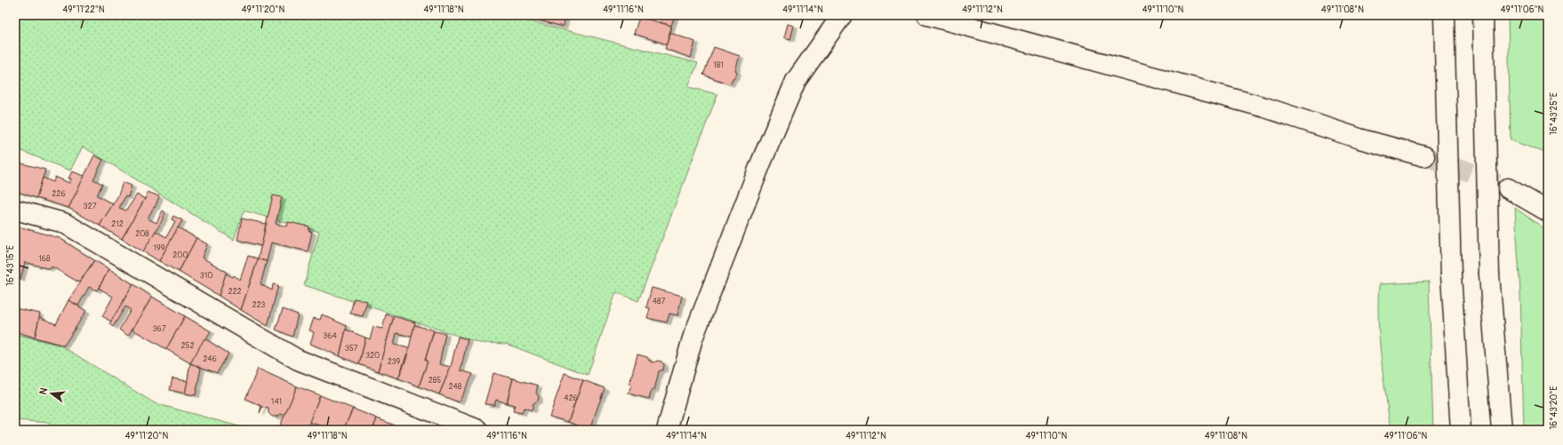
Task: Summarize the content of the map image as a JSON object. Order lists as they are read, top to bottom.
{
  "house_numbers": [
    "181",
    "226",
    "327",
    "212",
    "208",
    "199",
    "200",
    "168",
    "310",
    "222",
    "487",
    "223",
    "367",
    "364",
    "252",
    "357",
    "320",
    "246",
    "239",
    "285",
    "248",
    "426",
    "141"
  ],
  "north": "left",
  "coordinates": [
    "49°11'22\"N",
    "49°11'20\"N",
    "49°11'18\"N",
    "49°11'16\"N",
    "49°11'14\"N",
    "49°11'12\"N",
    "49°11'10\"N",
    "49°11'08\"N",
    "49°11'06\"N",
    "16°43'25\"E",
    "16°43'15\"E",
    "16°43'20\"E"
  ]
}
